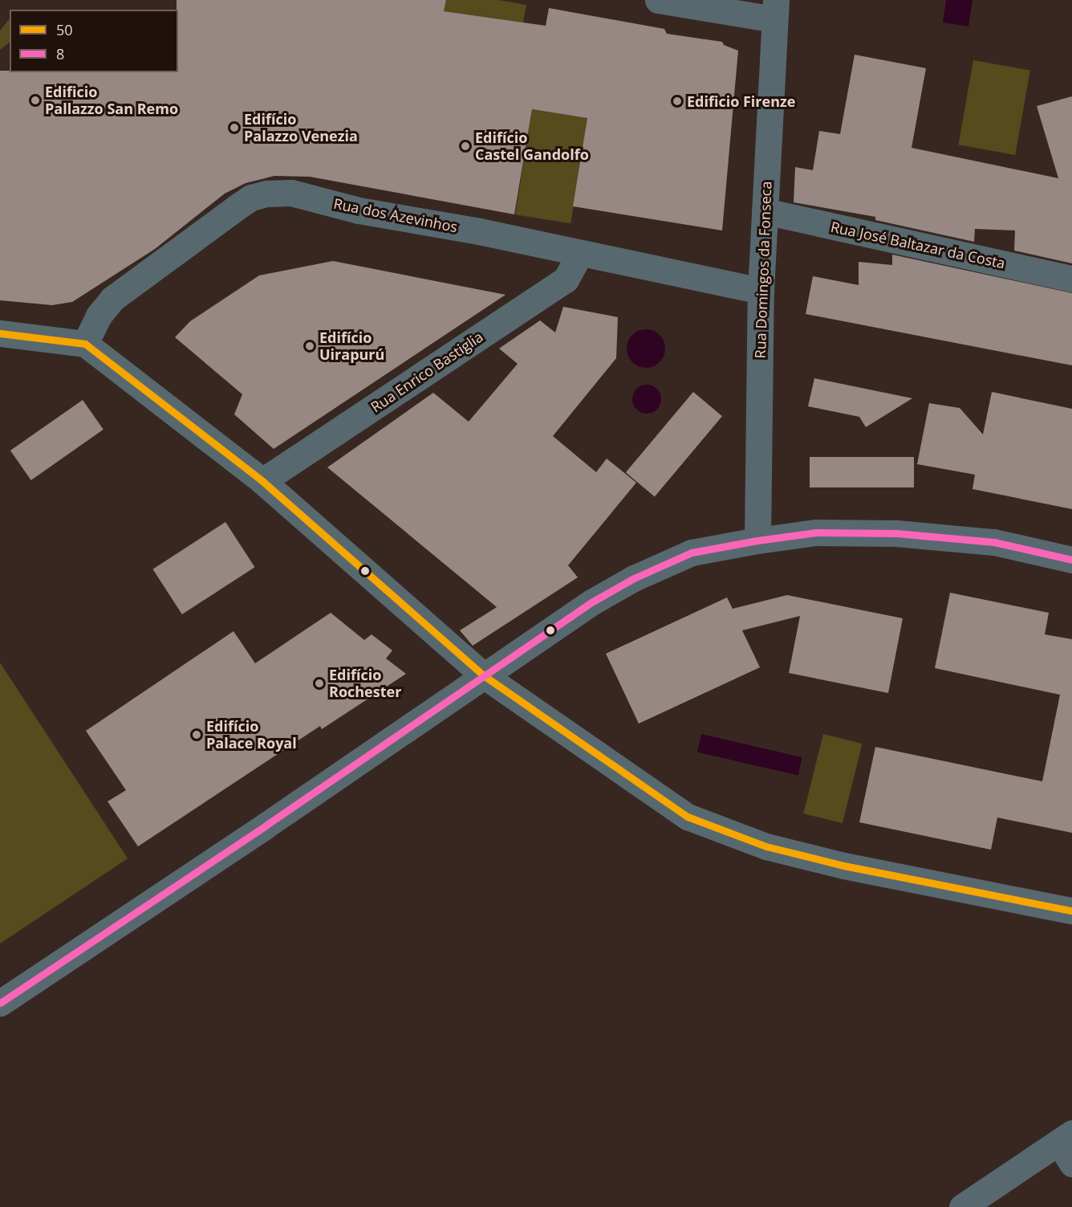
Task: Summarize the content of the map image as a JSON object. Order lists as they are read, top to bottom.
{
  "streets": {
    "street": [
      "Rua dos Azevinhos",
      "Rua José Baltazar da Costa",
      "Rua Domingos da Fonseca",
      "Rua Enrico Bastiglia"
    ]
  },
  "crossings": [
    ["Rua dos Azevinhos", "Rua Domingos da Fonseca"],
    ["Rua dos Azevinhos", "Rua Enrico Bastiglia"],
    ["Rua José Baltazar da Costa", "Rua Domingos da Fonseca"]
  ],
  "places": [
    "Edificio Pallazzo San Remo",
    "Edificio Firenze",
    "Edifício Palazzo Venezia",
    "Edifício Castel Gandolfo",
    "Edifício Uirapurú",
    "Edifício Rochester",
    "Edifício Palace Royal"
  ],
  "lines": ["transit line 50", "transit line 8"],
  "legend": ["50", "8"]
}
